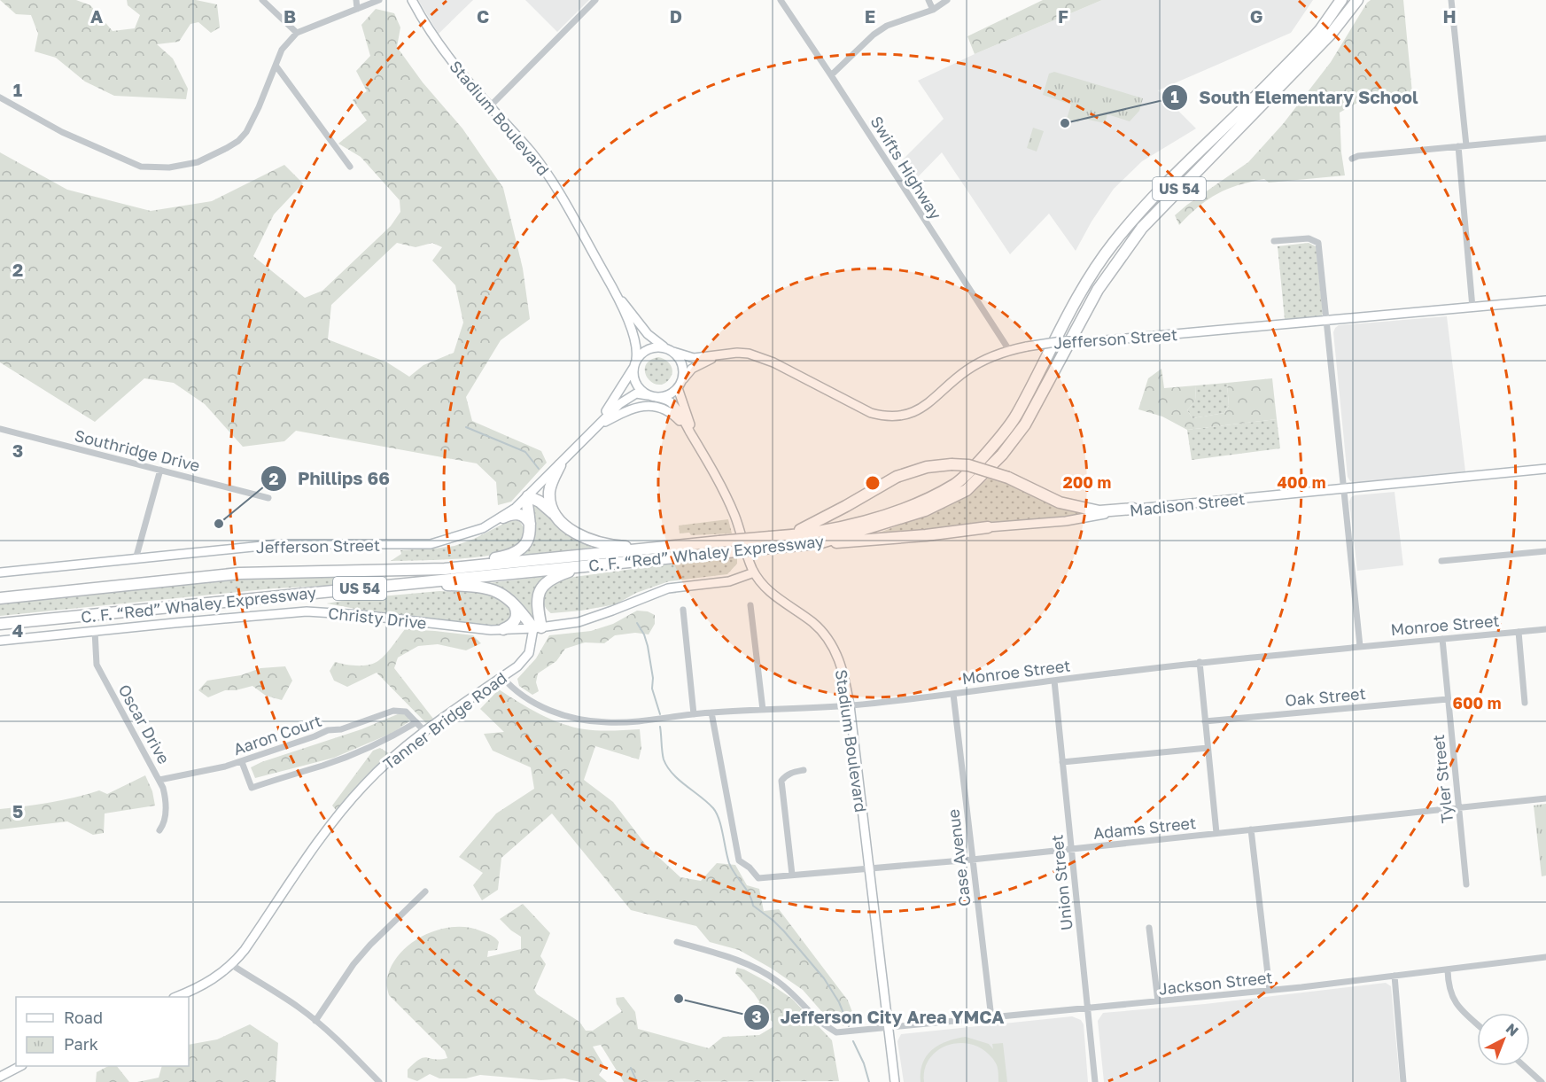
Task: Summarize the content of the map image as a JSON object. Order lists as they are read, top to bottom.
{
  "streets": {
    "highway": ["US 54", "C. F. “Red” Whaley Expressway"],
    "street": [
      "Stadium Boulevard",
      "Swifts Highway",
      "Jefferson Street",
      "Southridge Drive",
      "Madison Street",
      "Christy Drive",
      "Monroe Street",
      "Oak Street",
      "Tanner Bridge Road",
      "Oscar Drive",
      "Aaron Court",
      "Tyler Street",
      "Adams Street",
      "Case Avenue",
      "Union Street",
      "Jackson Street"
    ]
  },
  "crossings": [
    ["Stadium Boulevard", "Monroe Street"],
    ["Stadium Boulevard", "Adams Street"],
    ["Stadium Boulevard", "Jackson Street"],
    ["Swifts Highway", "Jefferson Street"],
    ["Christy Drive", "Tanner Bridge Road"],
    ["Christy Drive", "Oscar Drive"],
    ["Monroe Street", "Tanner Bridge Road"],
    ["Monroe Street", "Tyler Street"],
    ["Monroe Street", "Adams Street"],
    ["Monroe Street", "Case Avenue"],
    ["Monroe Street", "Union Street"],
    ["Oak Street", "Tyler Street"],
    ["Tanner Bridge Road", "Aaron Court"],
    ["Oscar Drive", "Aaron Court"],
    ["Tyler Street", "Adams Street"],
    ["Adams Street", "Case Avenue"],
    ["Adams Street", "Union Street"],
    ["Case Avenue", "Jackson Street"],
    ["Union Street", "Jackson Street"]
  ],
  "places": ["South Elementary School", "Phillips 66", "Jefferson City Area YMCA"],
  "legend": ["Road", "Park"],
  "north": "top right",
  "grid": {
    "columns": [
      "A",
      "B",
      "C",
      "D",
      "E",
      "F",
      "G",
      "H"
    ],
    "rows": [
      "1",
      "2",
      "3",
      "4",
      "5"
    ]
  },
  "rings": ["200 m", "400 m", "600 m"]
}
